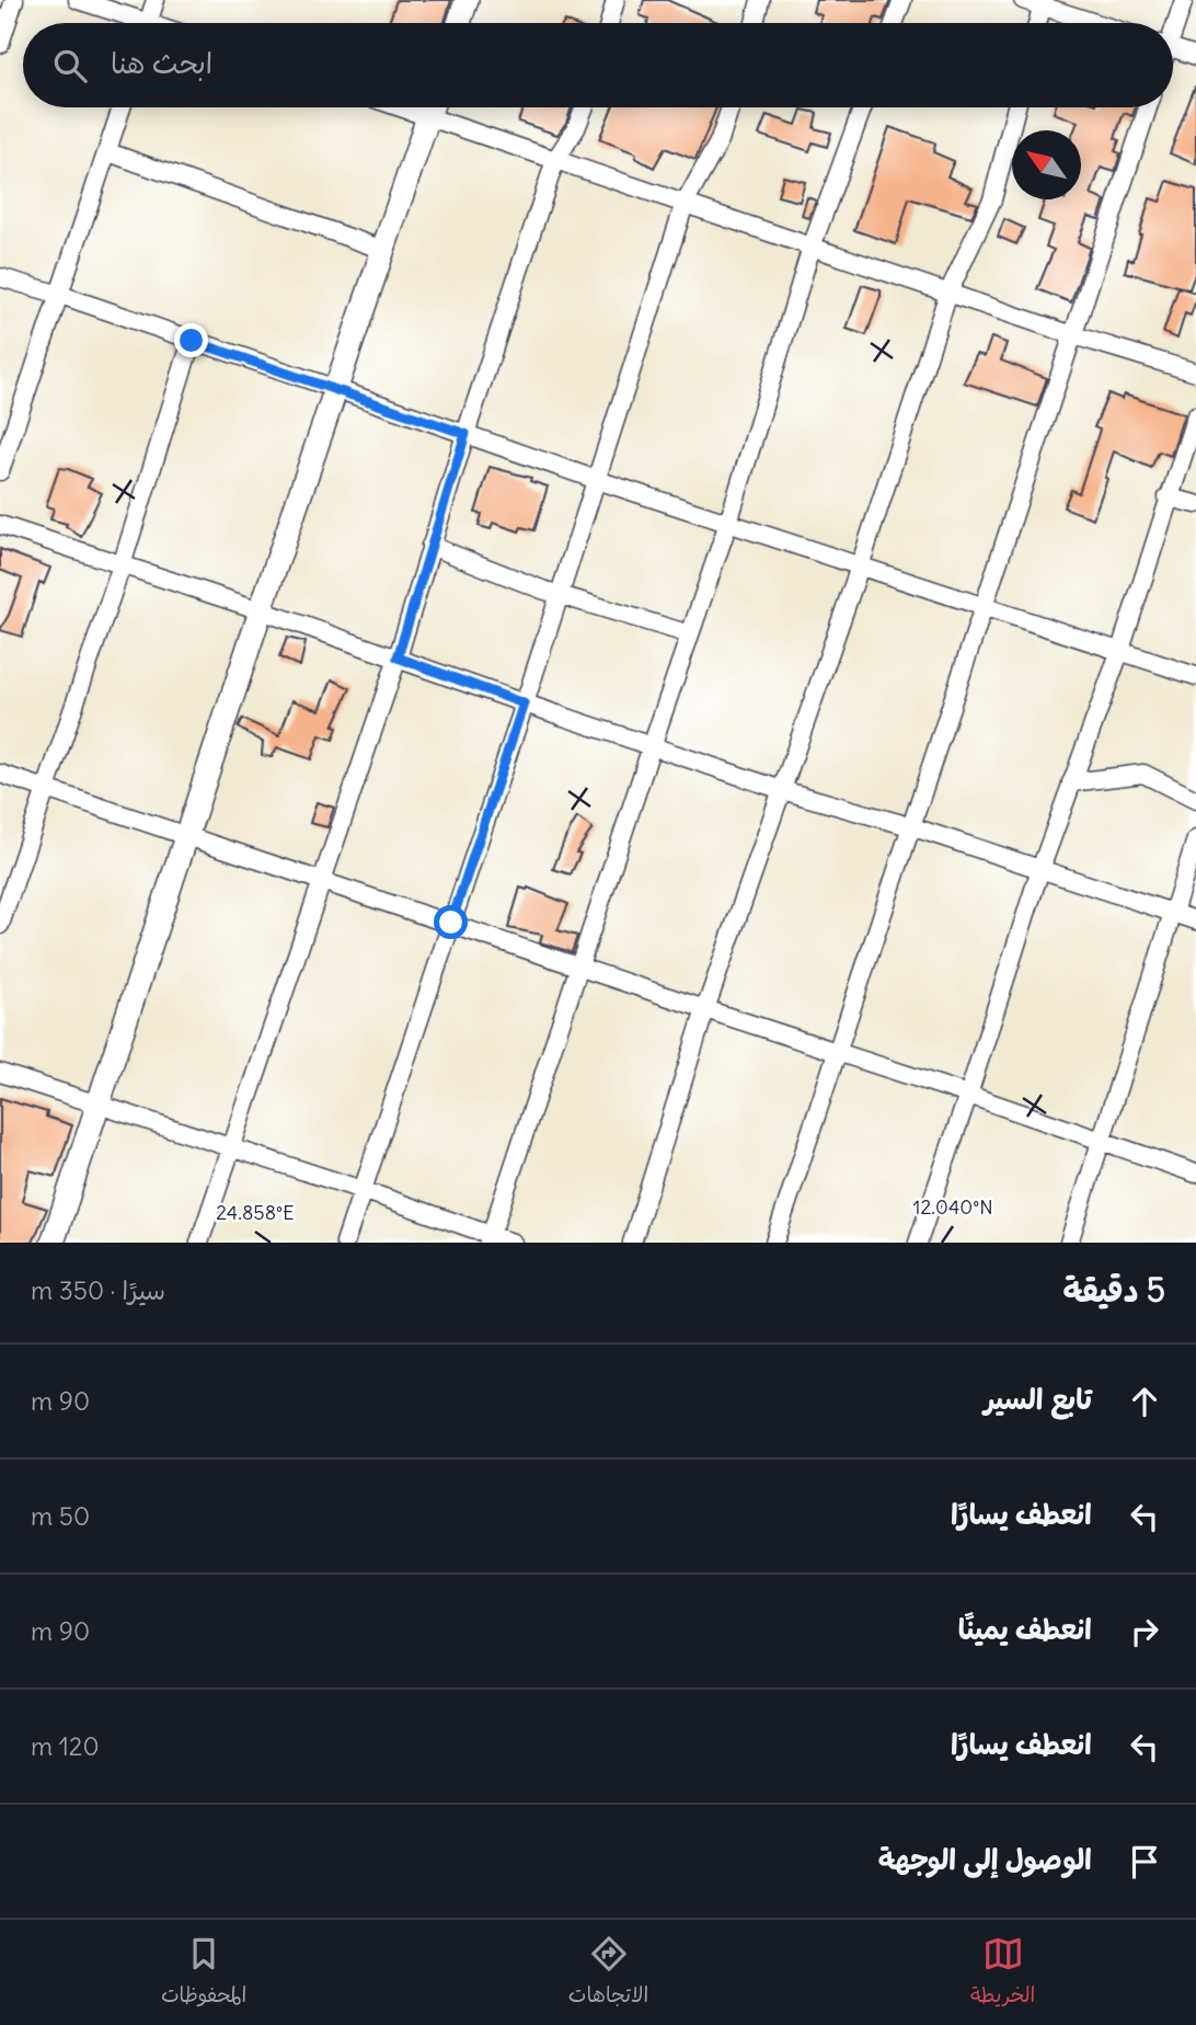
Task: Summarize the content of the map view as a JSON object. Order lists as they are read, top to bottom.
{
  "north": "top left",
  "page": {
    "search": "ابحث هنا",
    "heading": ["5 دقيقة", "سيرًا · 350 m"],
    "list": [
      ["تابع السير", "90 m"],
      ["انعطف يسارًا", "50 m"],
      ["انعطف يمينًا", "90 m"],
      ["انعطف يسارًا", "120 m"],
      "الوصول إلى الوجهة"
    ],
    "nav": ["الخريطة", "الاتجاهات", "المحفوظات"]
  },
  "coordinates": ["12.040°N", "24.858°E"]
}
